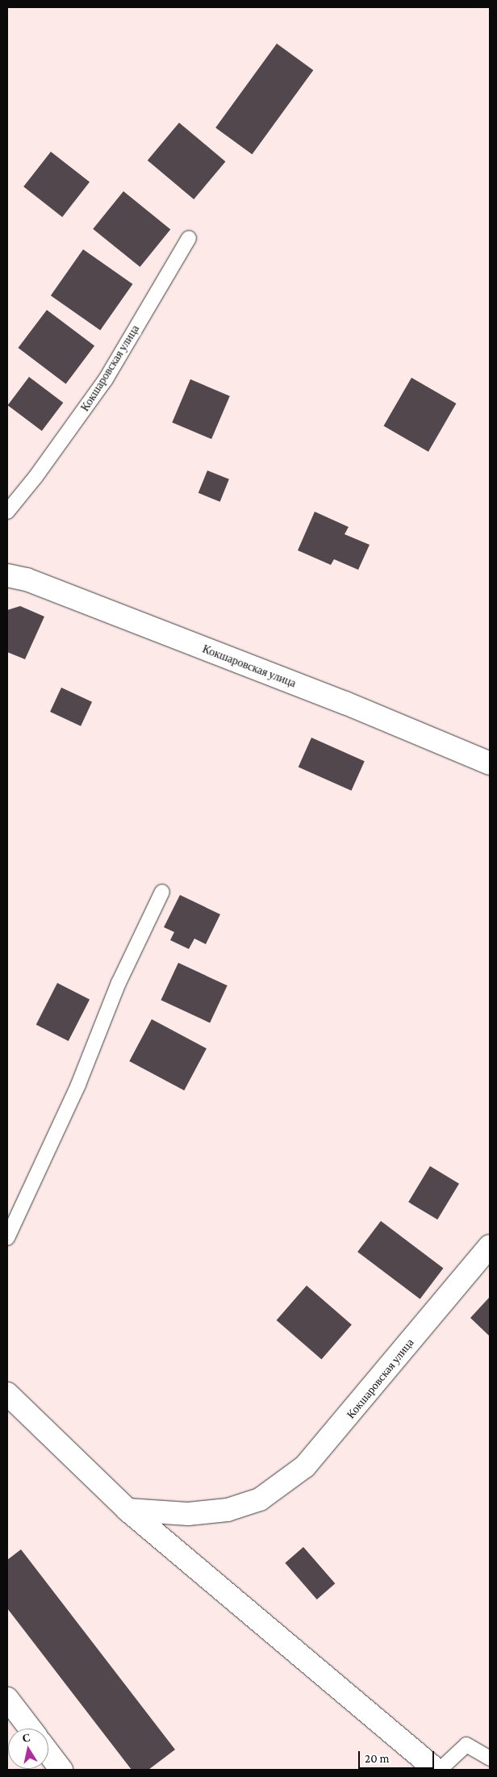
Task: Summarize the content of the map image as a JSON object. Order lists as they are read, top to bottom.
{
  "streets": {
    "street": ["Кокшаровская улица"]
  },
  "scale_bar": "20 m",
  "north": "top"
}
